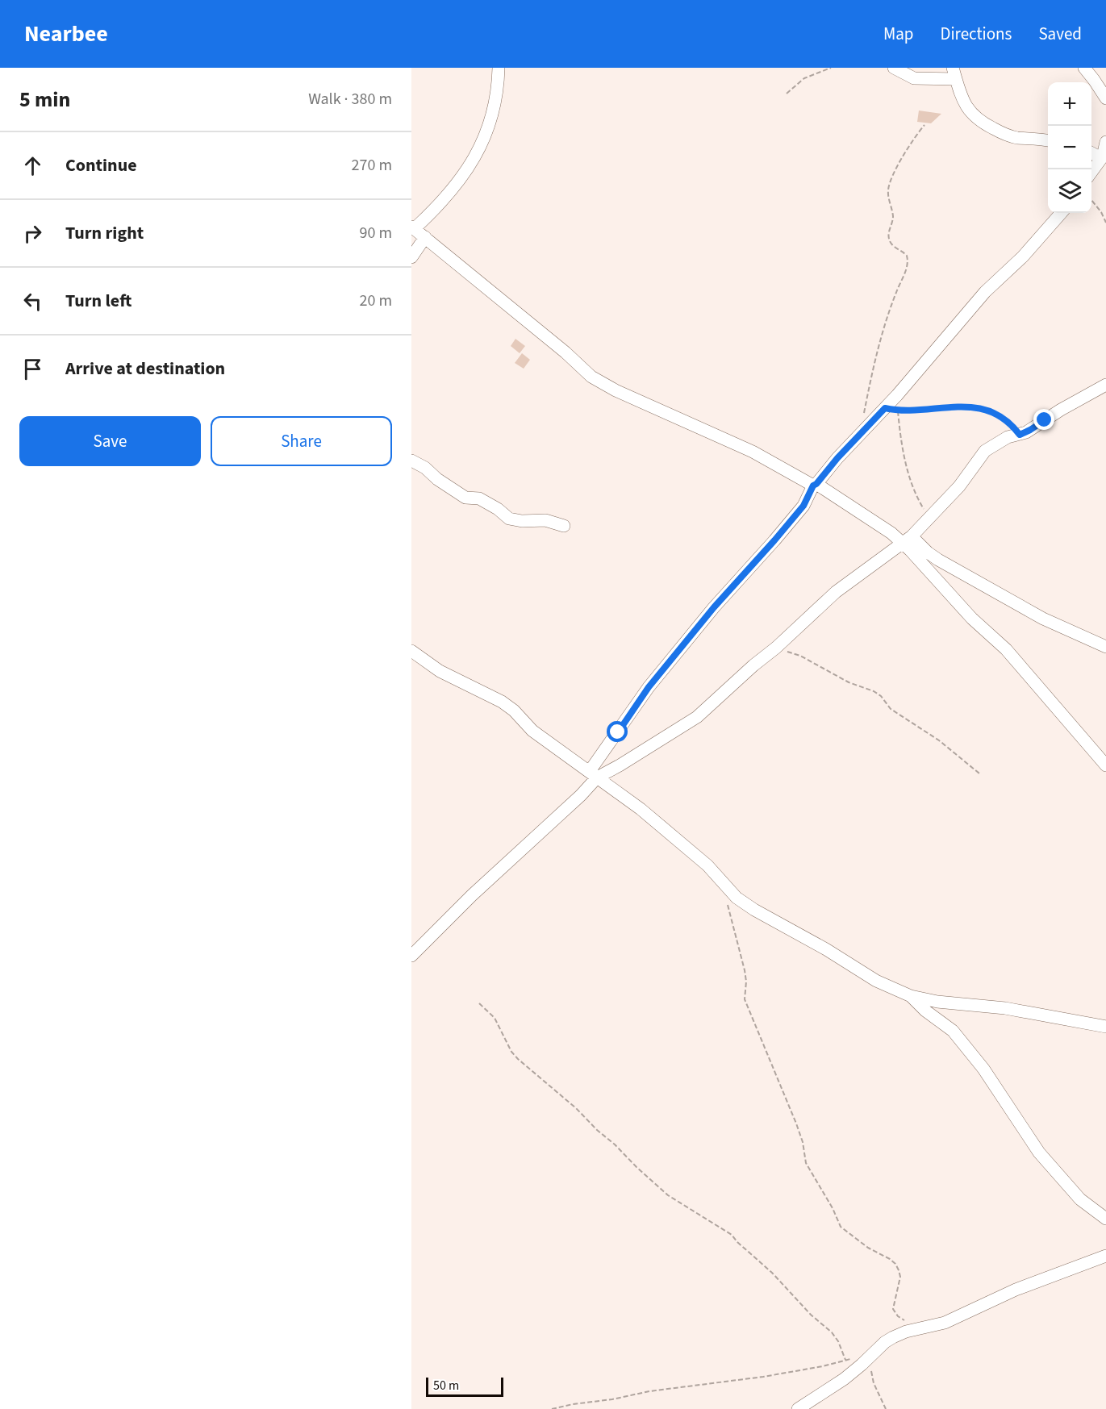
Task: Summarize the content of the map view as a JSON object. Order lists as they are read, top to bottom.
{
  "scale_bar": "50 m",
  "page": {
    "header": "Nearbee",
    "nav": ["Map", "Directions", "Saved"],
    "heading": ["5 min", "Walk · 380 m"],
    "map_buttons": ["+", "−"],
    "list": [
      ["Continue", "270 m"],
      ["Turn right", "90 m"],
      ["Turn left", "20 m"],
      "Arrive at destination"
    ],
    "buttons": ["Save", "Share"],
    "scale": "50 m"
  }
}
